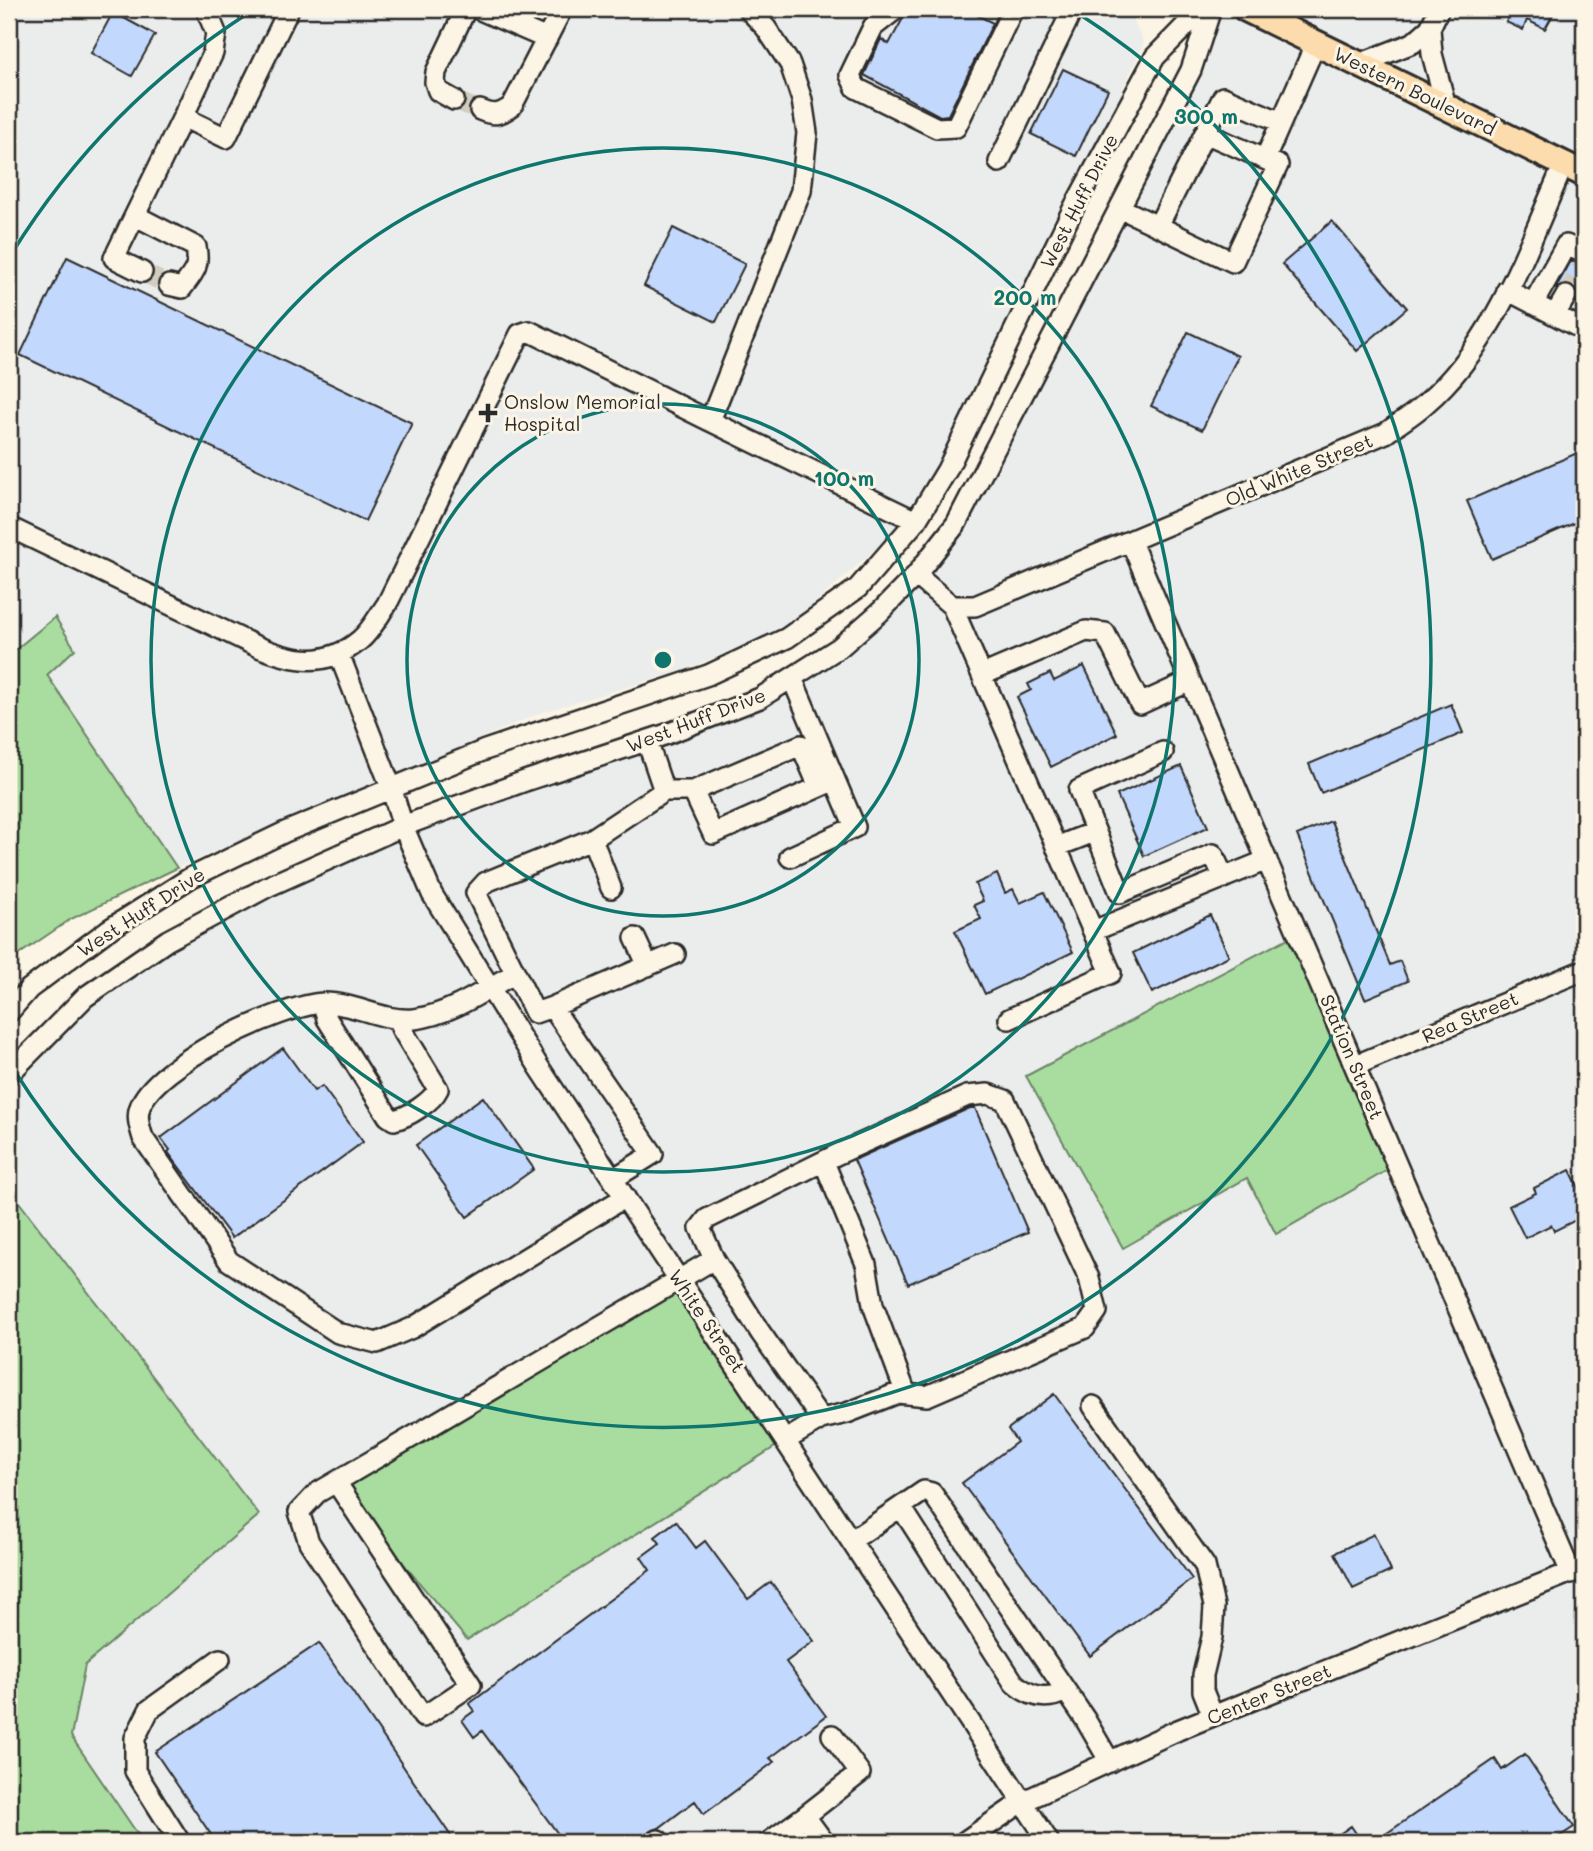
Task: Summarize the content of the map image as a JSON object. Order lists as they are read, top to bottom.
{
  "streets": {
    "main road": ["Western Boulevard"],
    "street": [
      "West Huff Drive",
      "Old White Street",
      "Rea Street",
      "Station Street",
      "White Street",
      "Center Street"
    ]
  },
  "crossings": [
    ["Western Boulevard", "Old White Street"],
    ["West Huff Drive", "White Street"],
    ["Old White Street", "Station Street"],
    ["Rea Street", "Station Street"],
    ["Station Street", "Center Street"],
    ["White Street", "Center Street"]
  ],
  "places": {
    "health": ["Onslow Memorial Hospital"]
  },
  "rings": ["300 m", "200 m", "100 m"]
}
